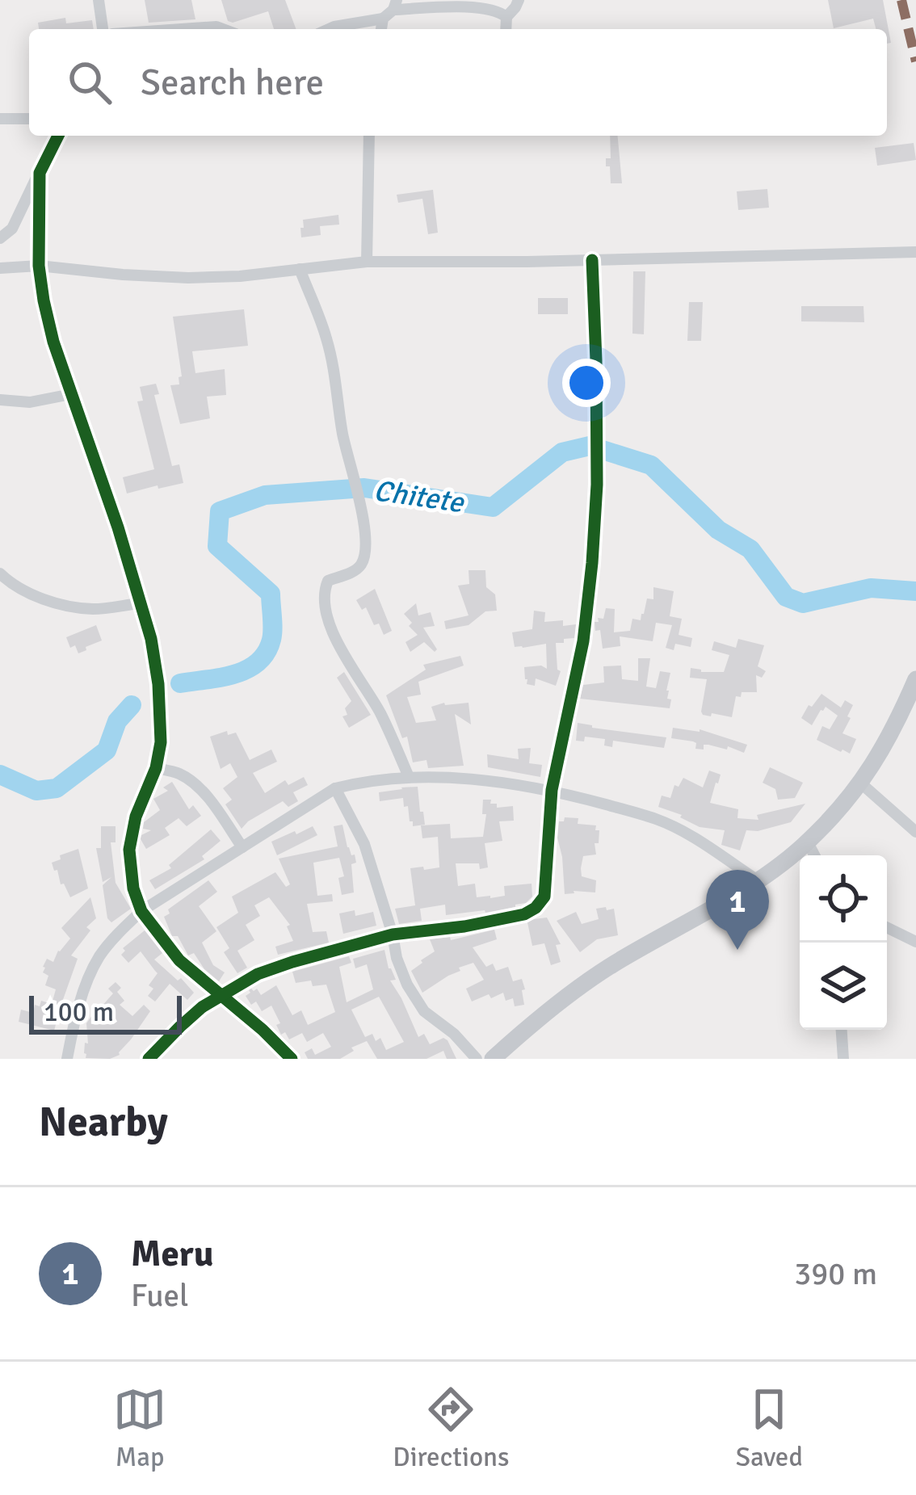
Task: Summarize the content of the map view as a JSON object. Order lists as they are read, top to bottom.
{
  "water": ["Chitete"],
  "scale_bar": "100 m",
  "page": {
    "search": "Search here",
    "pins": "1",
    "scale": "100 m",
    "heading": "Nearby",
    "list": [
      {
        "mark": "1",
        "name": "Meru",
        "note": "Fuel",
        "value": "390 m"
      }
    ],
    "nav": ["Map", "Directions", "Saved"]
  }
}
